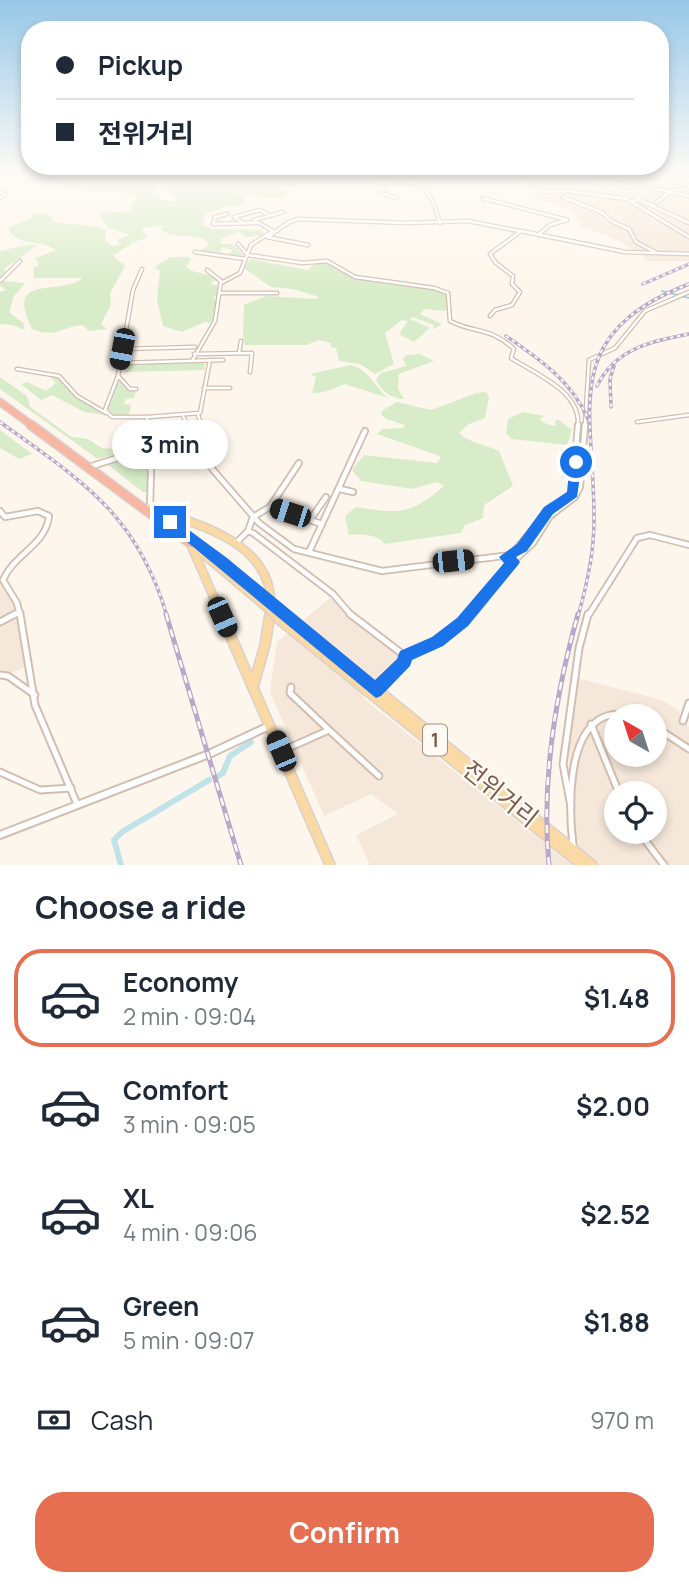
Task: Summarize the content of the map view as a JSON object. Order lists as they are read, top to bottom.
{
  "streets": {
    "highway": ["1"],
    "main road": ["전위거리"]
  },
  "crossings": [
    ["1", "전위거리"]
  ],
  "north": "top left",
  "page": {
    "banner": ["Pickup", "전위거리"],
    "bubble": "3 min",
    "heading": "Choose a ride",
    "list": [
      {
        "name": "Economy",
        "note": "2 min · 09:04",
        "value": "$1.48"
      },
      {
        "name": "Comfort",
        "note": "3 min · 09:05",
        "value": "$2.00"
      },
      {
        "name": "XL",
        "note": "4 min · 09:06",
        "value": "$2.52"
      },
      {
        "name": "Green",
        "note": "5 min · 09:07",
        "value": "$1.88"
      }
    ],
    "pay": ["Cash", "970 m"],
    "buttons": "Confirm"
  }
}
